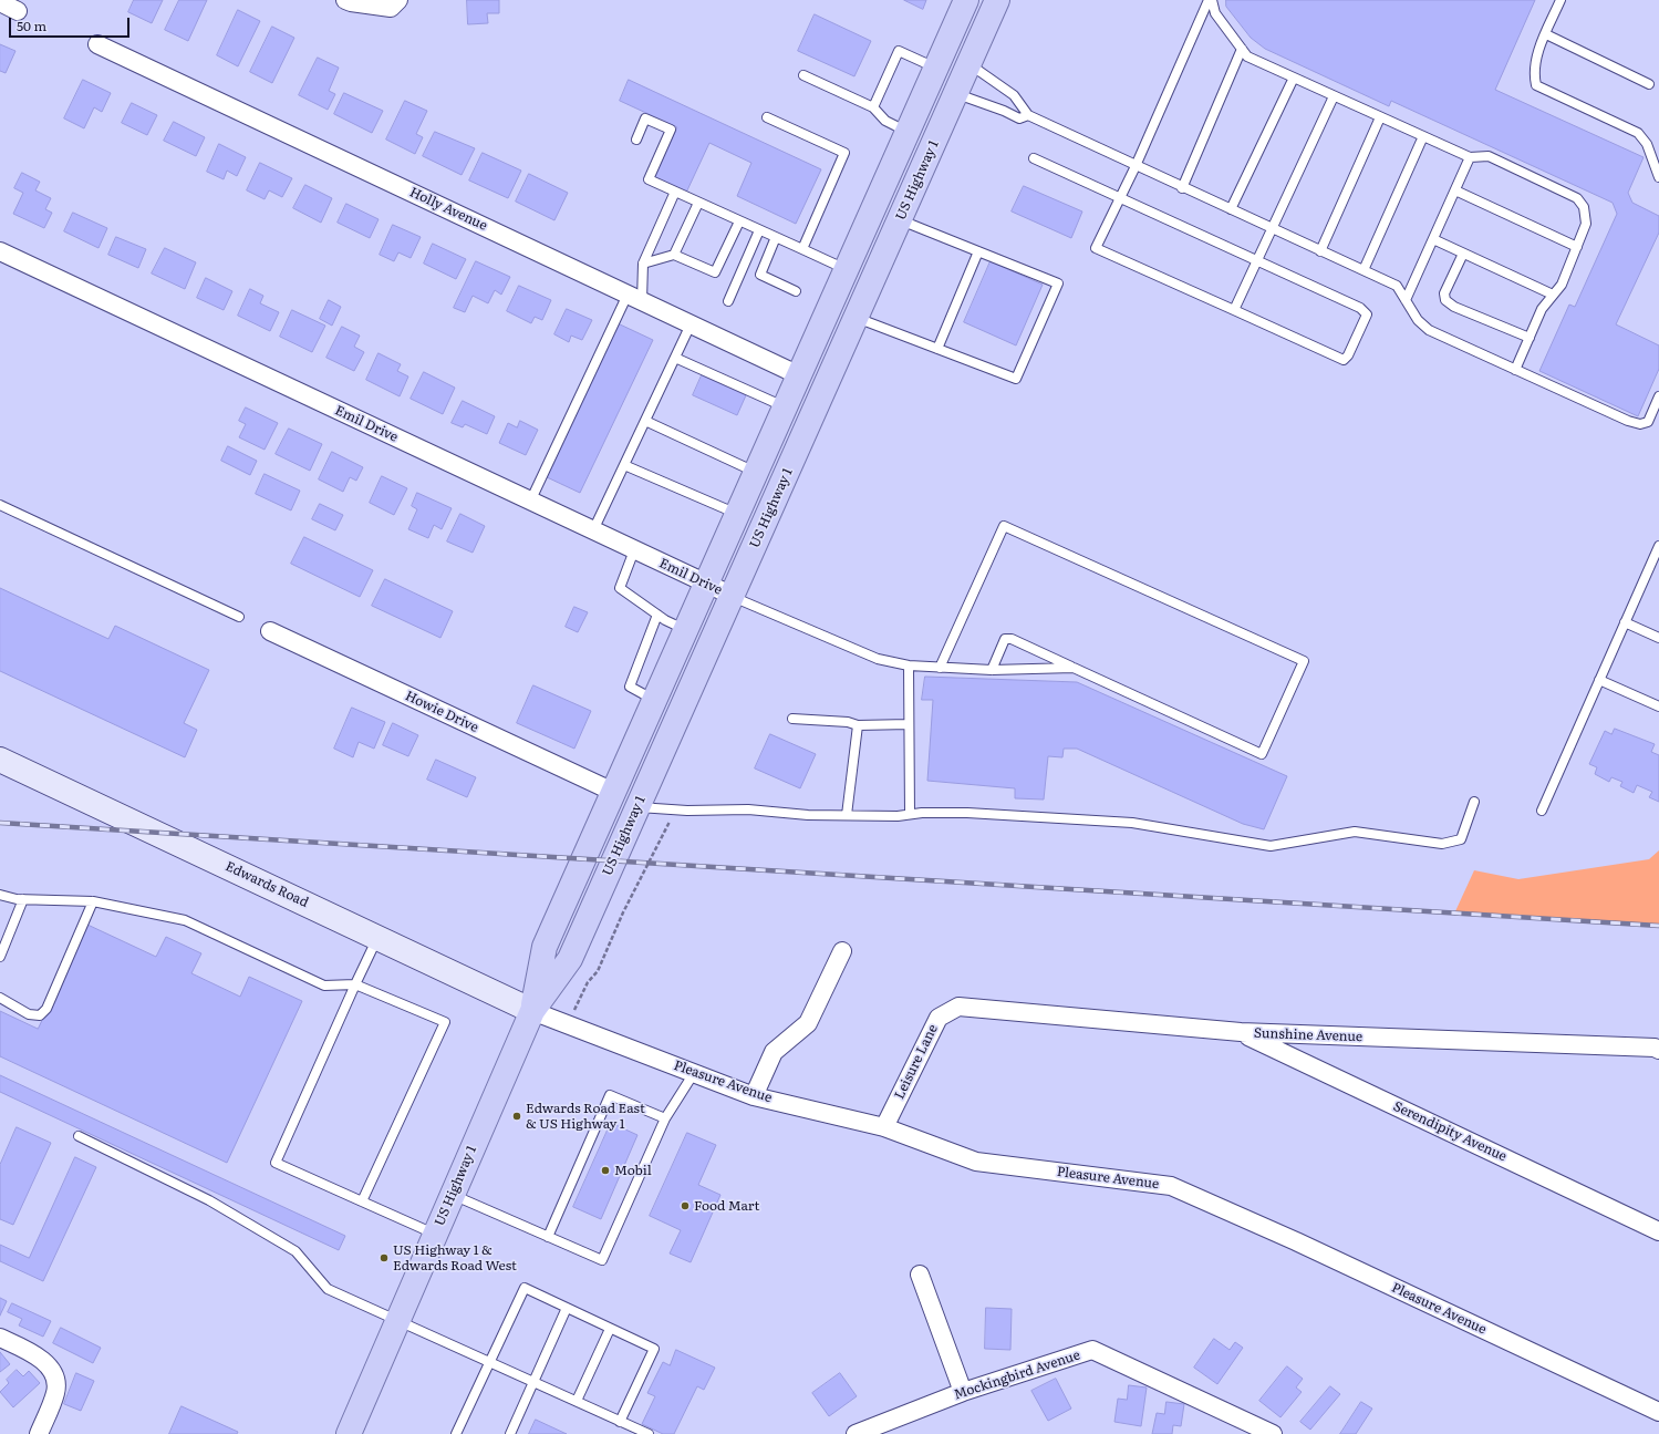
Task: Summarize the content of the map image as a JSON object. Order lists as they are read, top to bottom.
{
  "streets": {
    "main road": ["US Highway 1", "Edwards Road"],
    "street": [
      "Holly Avenue",
      "Emil Drive",
      "Howie Drive",
      "Sunshine Avenue",
      "Leisure Lane",
      "Pleasure Avenue",
      "Serendipity Avenue",
      "Mockingbird Avenue"
    ]
  },
  "crossings": [
    ["US Highway 1", "Holly Avenue"],
    ["US Highway 1", "Emil Drive"],
    ["US Highway 1", "Howie Drive"],
    ["US Highway 1", "Edwards Road"],
    ["US Highway 1", "Pleasure Avenue"],
    ["Edwards Road", "Pleasure Avenue"],
    ["Sunshine Avenue", "Leisure Lane"],
    ["Sunshine Avenue", "Serendipity Avenue"],
    ["Leisure Lane", "Pleasure Avenue"]
  ],
  "places": [
    "Edwards Road East & US Highway 1",
    "Mobil",
    "Food Mart",
    "US Highway 1 & Edwards Road West"
  ],
  "scale_bar": "50 m"
}
